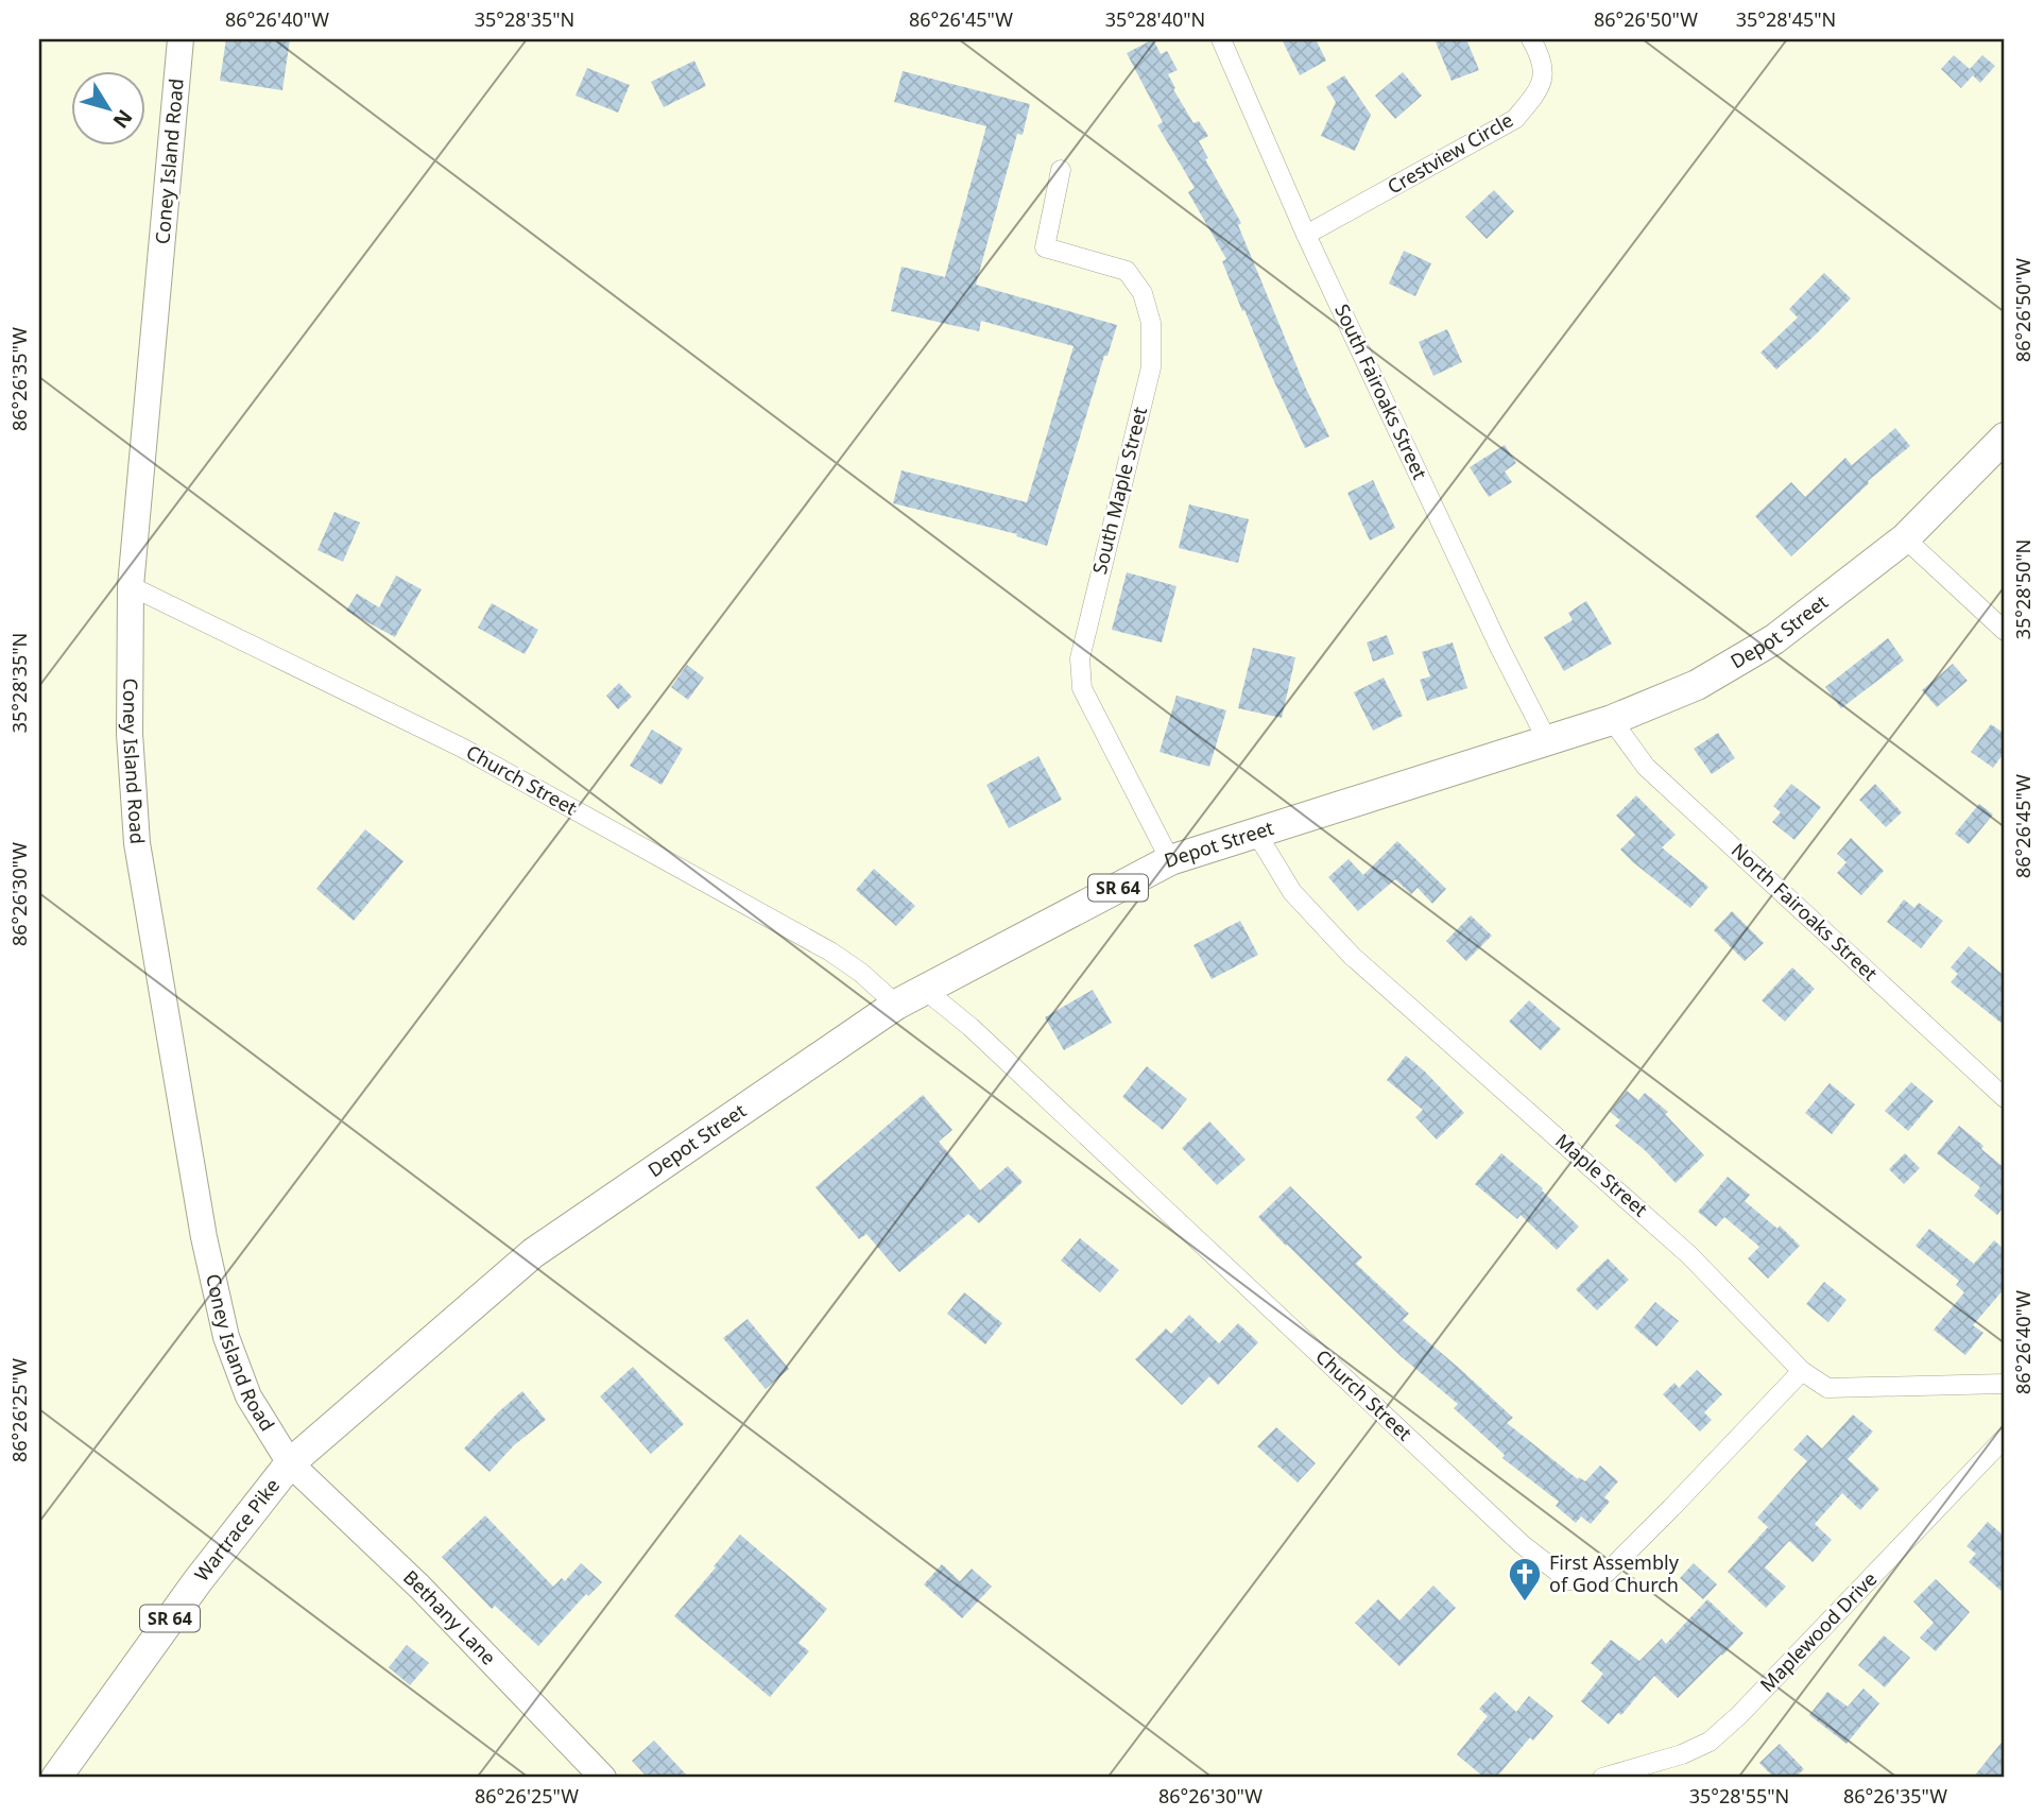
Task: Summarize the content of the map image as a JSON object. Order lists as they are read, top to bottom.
{
  "streets": {
    "main road": ["Depot Street", "SR 64", "Wartrace Pike"],
    "street": [
      "Crestview Circle",
      "Coney Island Road",
      "South Fairoaks Street",
      "South Maple Street",
      "Church Street",
      "North Fairoaks Street",
      "Maple Street",
      "Bethany Lane",
      "Maplewood Drive"
    ]
  },
  "crossings": [
    ["Crestview Circle", "South Fairoaks Street"],
    ["Coney Island Road", "Depot Street"],
    ["Coney Island Road", "Church Street"],
    ["Coney Island Road", "Wartrace Pike"],
    ["Coney Island Road", "Bethany Lane"],
    ["South Fairoaks Street", "Depot Street"],
    ["South Maple Street", "Depot Street"],
    ["Depot Street", "Church Street"],
    ["Depot Street", "North Fairoaks Street"],
    ["Depot Street", "Maple Street"],
    ["Depot Street", "Wartrace Pike"],
    ["Depot Street", "Bethany Lane"],
    ["Church Street", "Maple Street"],
    ["Wartrace Pike", "Bethany Lane"]
  ],
  "places": {
    "church": ["First Assembly of God Church"]
  },
  "north": "bottom right",
  "coordinates": [
    "86°26'40\"W",
    "35°28'35\"N",
    "86°26'45\"W",
    "35°28'40\"N",
    "86°26'50\"W",
    "35°28'45\"N",
    "86°26'35\"W",
    "35°28'50\"N",
    "86°26'30\"W",
    "86°26'25\"W",
    "35°28'55\"N"
  ]
}
